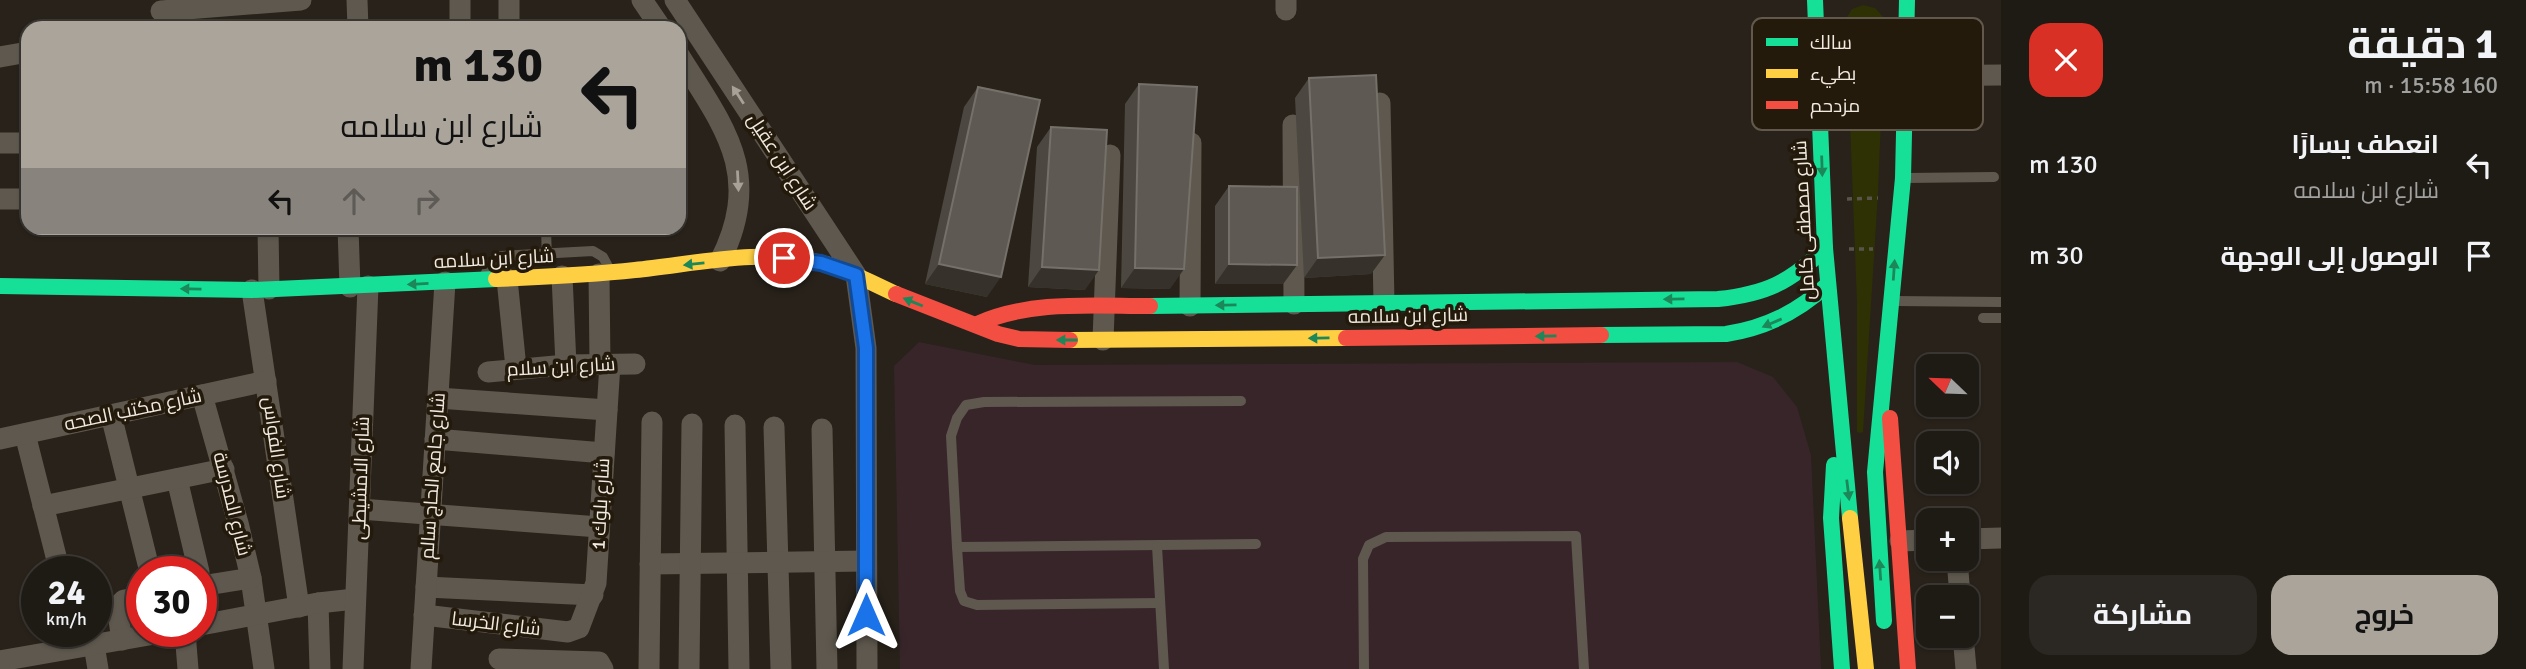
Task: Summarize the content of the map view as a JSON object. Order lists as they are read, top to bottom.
{
  "streets": {
    "street": [
      "شارع ابن عقيل",
      "شارع مصطفى كامل",
      "شارع ابن سلامه",
      "شارع ابن سلام",
      "شارع مكتب الصحه",
      "شارع الفواس",
      "شارع جامع الحاج سالم",
      "شارع الامشيطى",
      "شارع المدرسة",
      "شارع بلوك 1",
      "شارع الخرسا"
    ]
  },
  "crossings": [
    ["شارع ابن عقيل", "شارع ابن سلامه"],
    ["شارع مصطفى كامل", "شارع ابن سلامه"],
    ["شارع ابن سلامه", "شارع الفواس"],
    ["شارع ابن سلامه", "شارع جامع الحاج سالم"],
    ["شارع ابن سلامه", "شارع الامشيطى"],
    ["شارع ابن سلامه", "شارع بلوك 1"],
    ["شارع ابن سلام", "شارع بلوك 1"],
    ["شارع مكتب الصحه", "شارع الفواس"],
    ["شارع مكتب الصحه", "شارع المدرسة"],
    ["شارع جامع الحاج سالم", "شارع الخرسا"],
    ["شارع بلوك 1", "شارع الخرسا"]
  ],
  "one_way": ["شارع ابن سلامه"],
  "legend": ["سالك", "بطيء", "مزدحم"],
  "north": "top left",
  "page": {
    "heading": ["1 دقيقة", "160 m · 15:58"],
    "turn": ["130 m", "شارع ابن سلامه"],
    "list": [
      {
        "name": "انعطف يسارًا",
        "note": "شارع ابن سلامه",
        "value": "130 m"
      },
      {
        "name": "الوصول إلى الوجهة",
        "value": "30 m"
      }
    ],
    "map_buttons": ["+", "−"],
    "speed": "24 km/h",
    "limit": "30",
    "buttons": ["خروج", "مشاركة"]
  }
}
